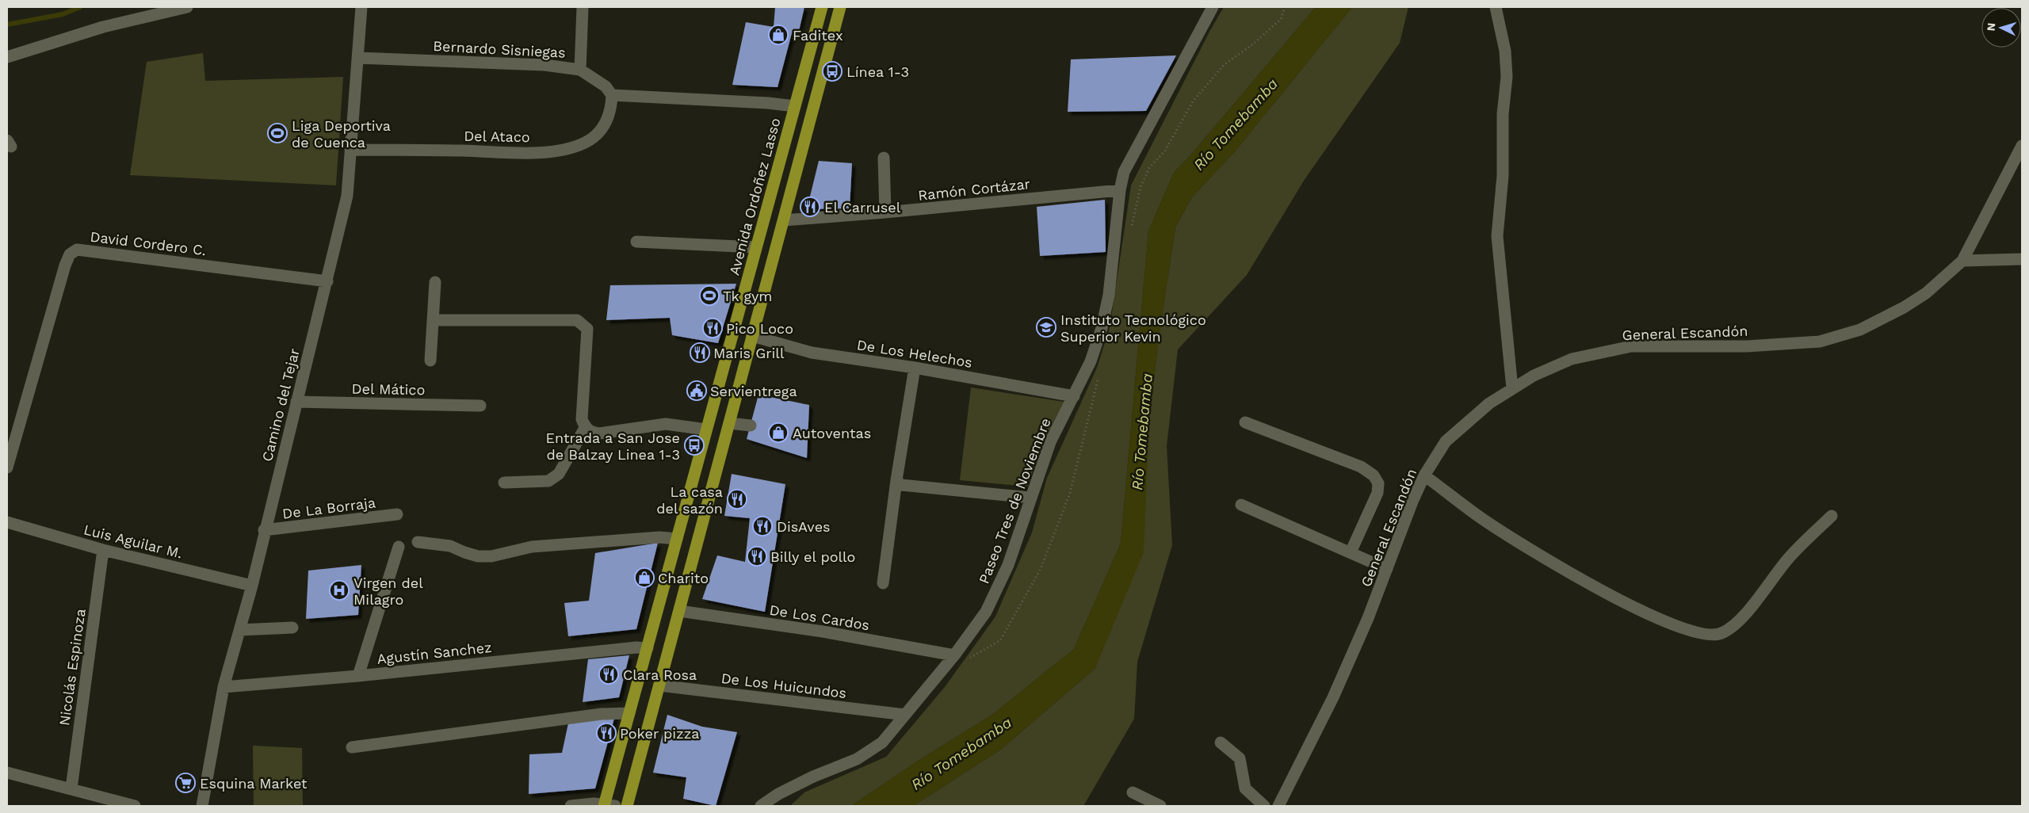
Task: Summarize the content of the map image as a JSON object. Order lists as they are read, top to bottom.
{
  "streets": {
    "main road": ["Avenida Ordoñez Lasso"],
    "street": [
      "Bernardo Sisniegas",
      "Del Ataco",
      "Ramón Cortázar",
      "David Cordero C.",
      "General Escandón",
      "De Los Helechos",
      "Del Mático",
      "Camino del Tejar",
      "Paseo Tres de Noviembre",
      "De La Borraja",
      "Luis Aguilar M.",
      "De Los Cardos",
      "Agustín Sanchez",
      "Nicolás Espinoza",
      "De Los Huicundos"
    ]
  },
  "crossings": [
    ["Bernardo Sisniegas", "Del Ataco"],
    ["Bernardo Sisniegas", "Camino del Tejar"],
    ["Del Ataco", "Camino del Tejar"],
    ["Ramón Cortázar", "Paseo Tres de Noviembre"],
    ["Avenida Ordoñez Lasso", "Agustín Sanchez"],
    ["David Cordero C.", "Camino del Tejar"],
    ["De Los Helechos", "Paseo Tres de Noviembre"],
    ["Del Mático", "Camino del Tejar"],
    ["Camino del Tejar", "De La Borraja"],
    ["Camino del Tejar", "Luis Aguilar M."],
    ["Camino del Tejar", "Agustín Sanchez"],
    ["Paseo Tres de Noviembre", "De Los Cardos"],
    ["Paseo Tres de Noviembre", "De Los Huicundos"],
    ["Luis Aguilar M.", "Nicolás Espinoza"]
  ],
  "water": ["Río Tomebamba"],
  "places": {
    "shop": ["Faditex", "Autoventas", "Charito"],
    "bus stop": ["Línea 1-3", "Entrada a San Jose de Balzay Linea 1-3"],
    "sports": ["Liga Deportiva de Cuenca", "Tk gym"],
    "restaurant": [
      "El Carrusel",
      "Pico Loco",
      "Maris Grill",
      "La casa del sazón",
      "DisAves",
      "Billy el pollo",
      "Clara Rosa",
      "Poker pizza"
    ],
    "school or university": ["Instituto Tecnológico Superior Kevin"],
    "public building": ["Servientrega"],
    "hospital": ["Virgen del Milagro"],
    "supermarket": ["Esquina Market"]
  },
  "north": "left"
}
